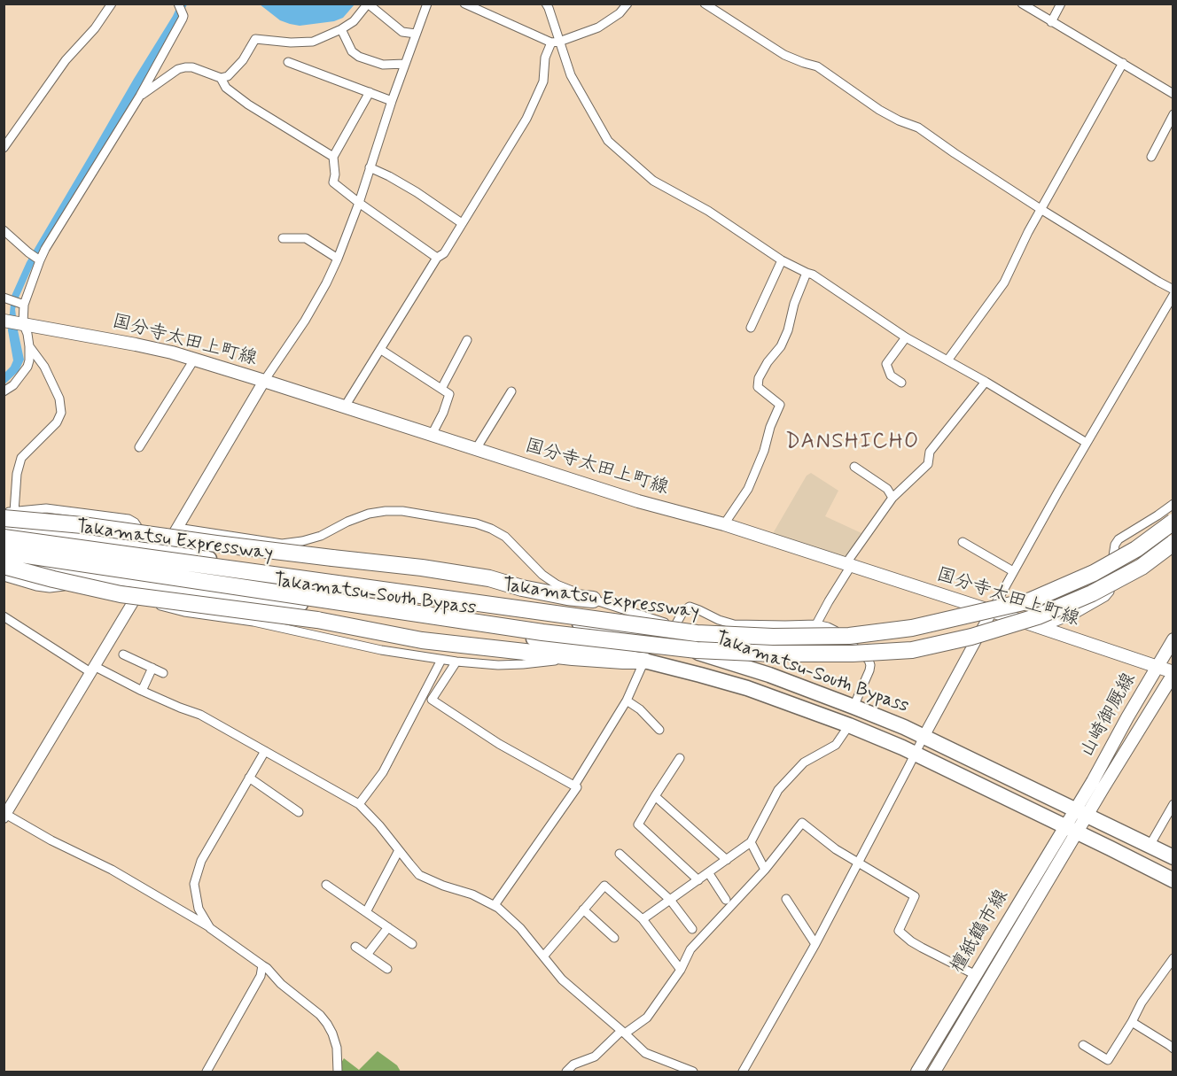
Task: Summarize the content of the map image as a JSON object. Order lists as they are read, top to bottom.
{
  "streets": {
    "highway": ["Takamatsu Expressway", "Takamatsu-South Bypass"],
    "main road": ["国分寺太田上町線", "山崎御厩線", "檀紙鶴市線"]
  },
  "crossings": [
    ["国分寺太田上町線", "山崎御厩線"],
    ["Takamatsu-South Bypass", "山崎御厩線"],
    ["Takamatsu-South Bypass", "檀紙鶴市線"],
    ["山崎御厩線", "檀紙鶴市線"]
  ],
  "districts": ["DANSHICHO"]
}
